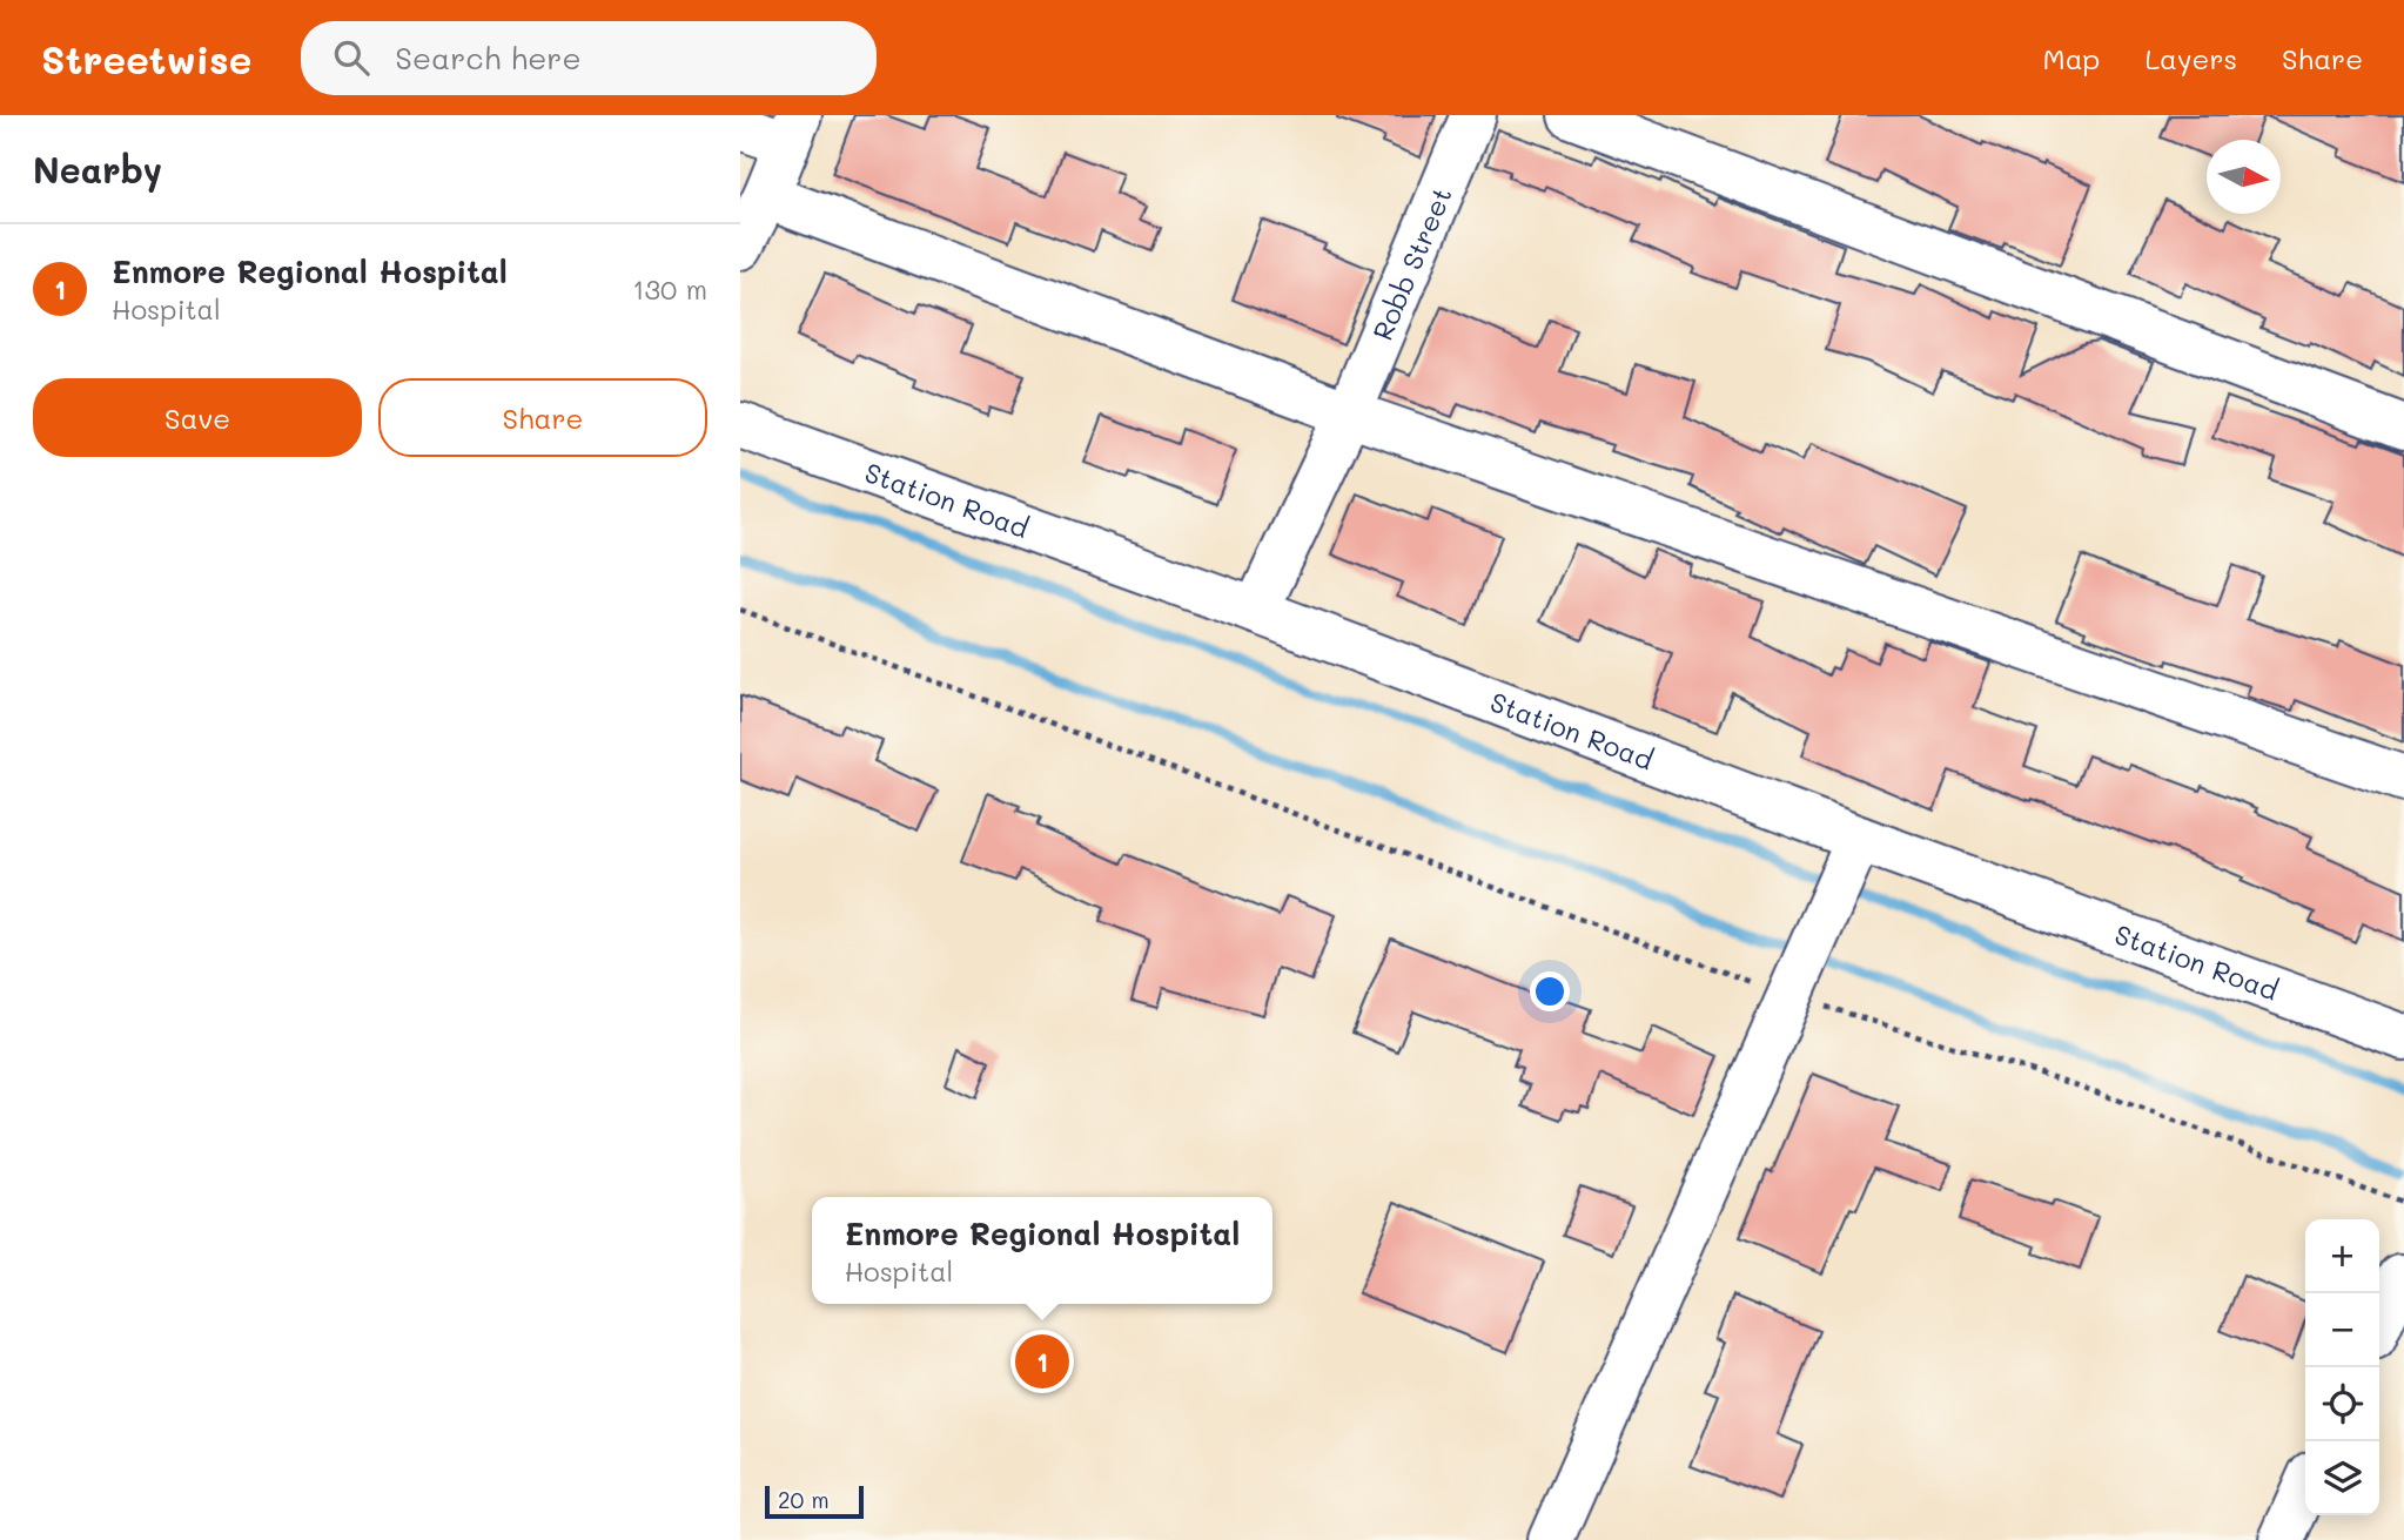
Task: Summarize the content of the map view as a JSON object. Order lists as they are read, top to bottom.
{
  "streets": {
    "street": ["Robb Street", "Station Road"]
  },
  "crossings": [
    ["Robb Street", "Station Road"]
  ],
  "scale_bar": "20 m",
  "north": "right",
  "page": {
    "header": "Streetwise",
    "search": "Search here",
    "nav": ["Map", "Layers", "Share"],
    "heading": "Nearby",
    "list": [
      {
        "mark": "1",
        "name": "Enmore Regional Hospital",
        "note": "Hospital",
        "value": "130 m"
      }
    ],
    "buttons": ["Save", "Share"],
    "popup": ["Enmore Regional Hospital", "Hospital"],
    "map_buttons": ["+", "−"],
    "pins": "1",
    "scale": "20 m"
  }
}
